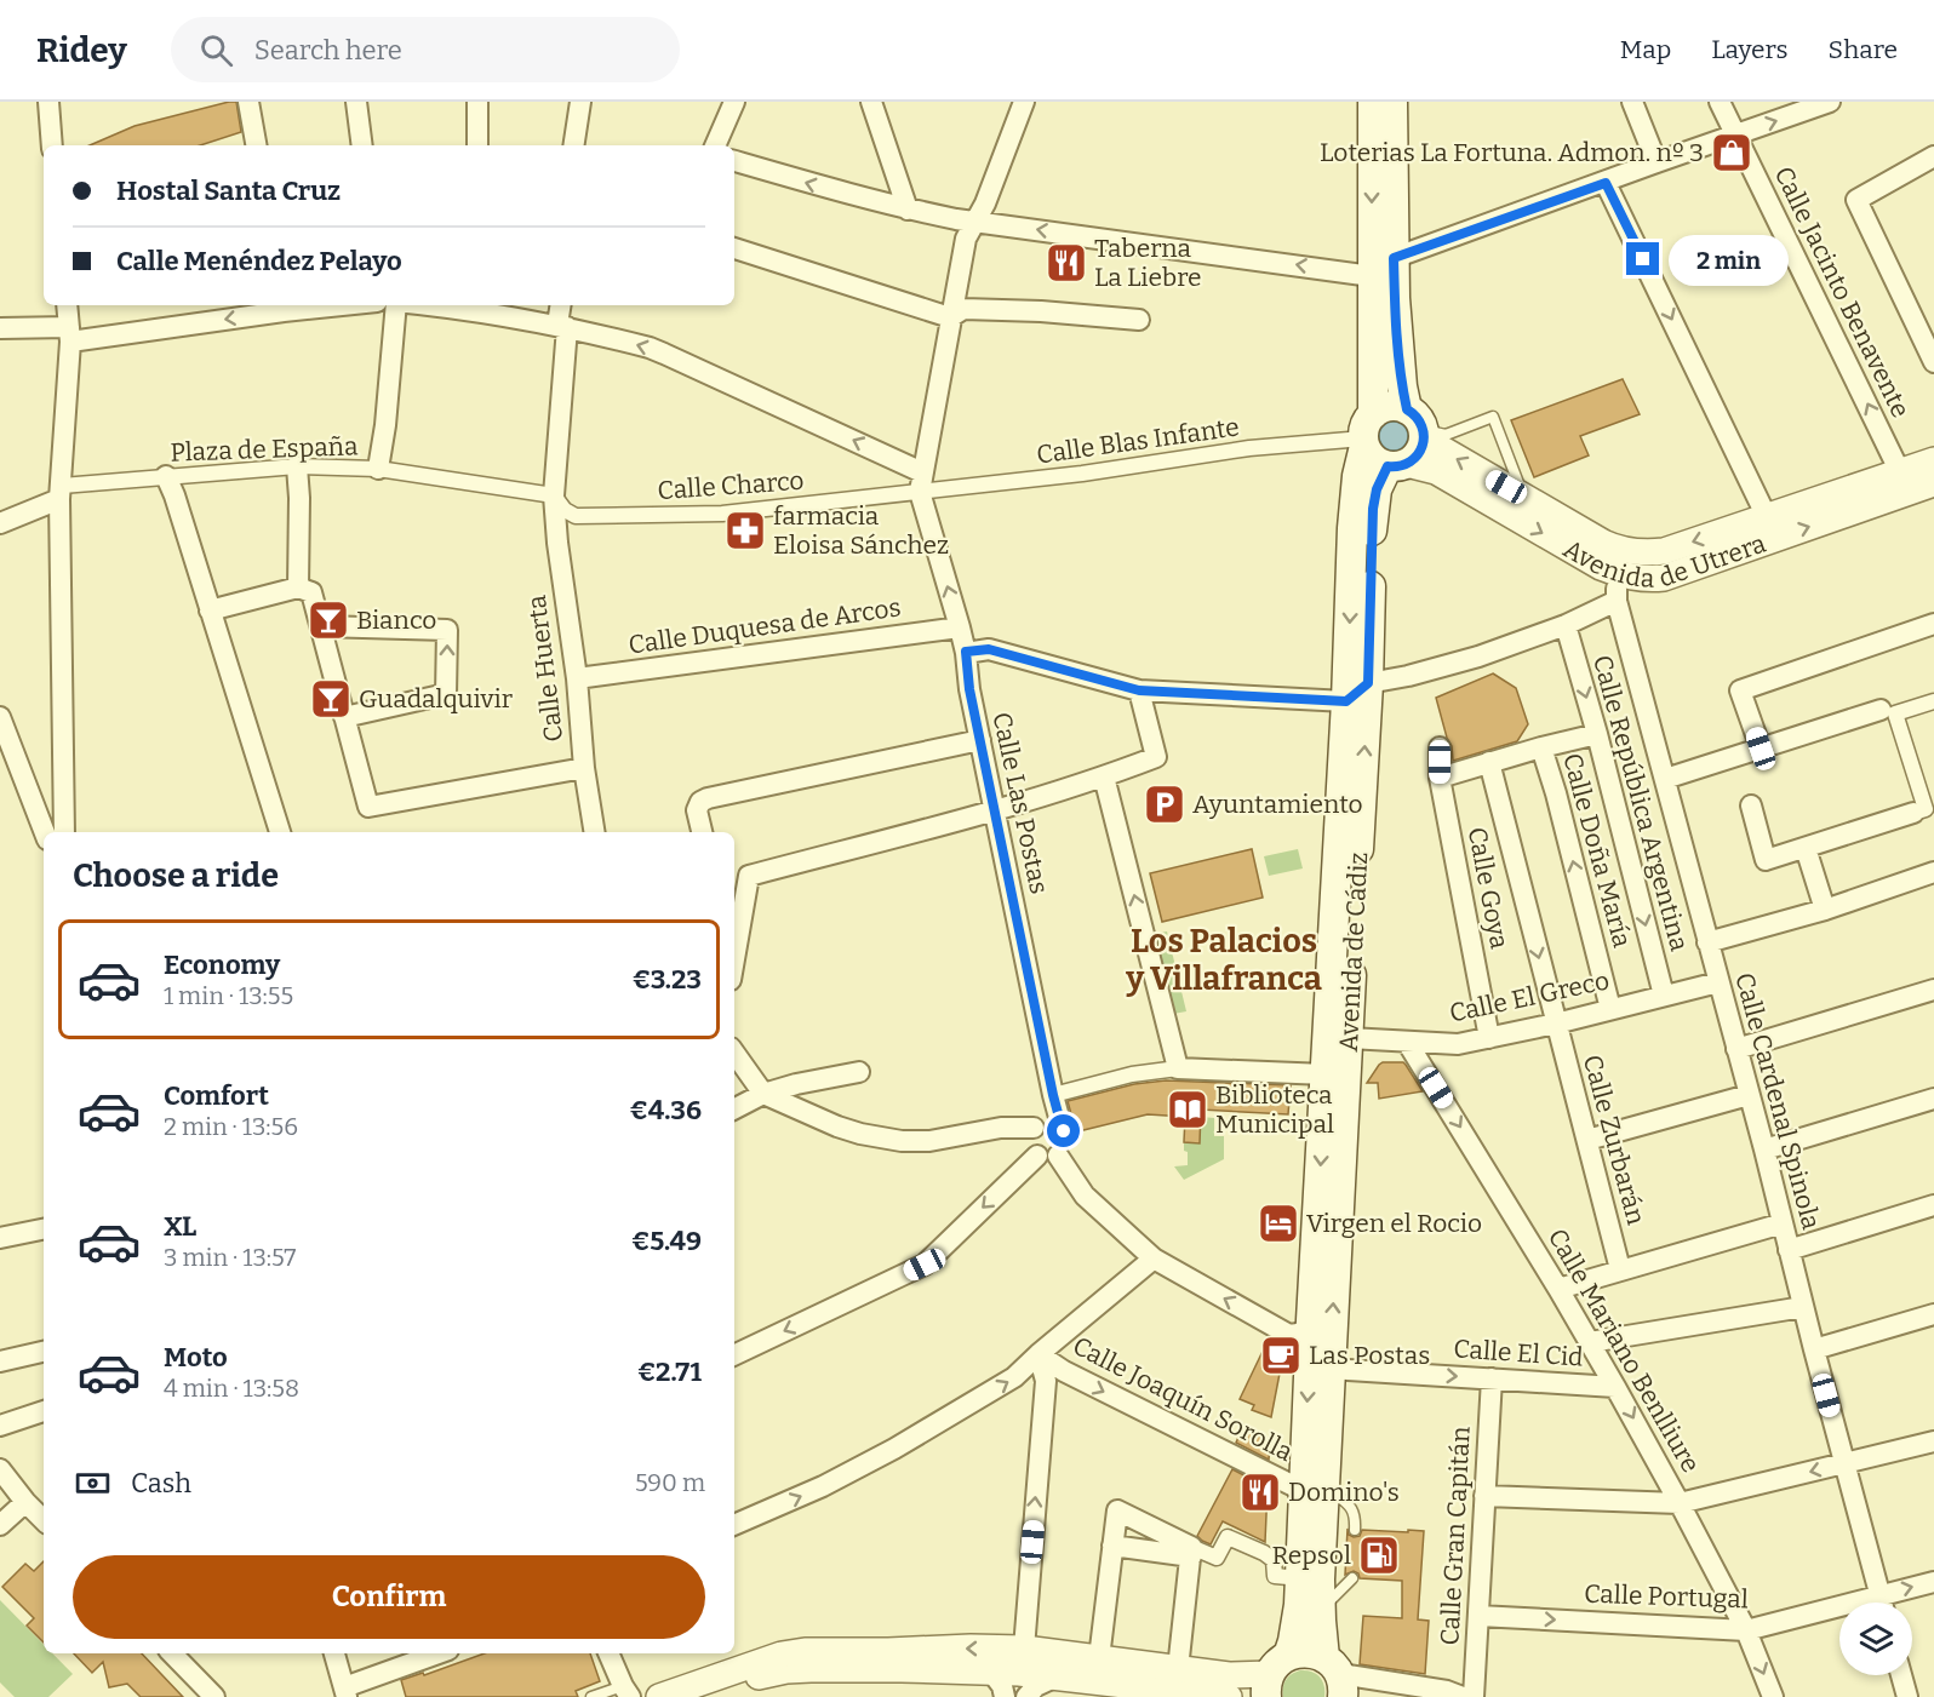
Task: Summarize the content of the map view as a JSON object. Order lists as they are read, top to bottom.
{
  "streets": {
    "main road": ["Avenida de Cádiz"],
    "street": [
      "Calle Jacinto Benavente",
      "Calle Blas Infante",
      "Plaza de España",
      "Calle Charco",
      "Avenida de Utrera",
      "Calle Duquesa de Arcos",
      "Calle Huerta",
      "Calle Las Postas",
      "Calle República Argentina",
      "Calle Doña María",
      "Calle Goya",
      "Calle El Greco",
      "Calle Cardenal Spinola",
      "Calle Zurbarán",
      "Calle Mariano Benlliure",
      "Calle El Cid",
      "Calle Joaquín Sorolla",
      "Calle Gran Capitán",
      "Calle Portugal"
    ]
  },
  "crossings": [
    ["Calle Jacinto Benavente", "Avenida de Utrera"],
    ["Calle Blas Infante", "Calle Charco"],
    ["Calle Blas Infante", "Avenida de Utrera"],
    ["Calle Blas Infante", "Calle Las Postas"],
    ["Calle Blas Infante", "Avenida de Cádiz"],
    ["Plaza de España", "Calle Charco"],
    ["Plaza de España", "Calle Huerta"],
    ["Calle Charco", "Calle Huerta"],
    ["Calle Charco", "Calle Las Postas"],
    ["Avenida de Utrera", "Avenida de Cádiz"],
    ["Avenida de Utrera", "Calle Cardenal Spinola"],
    ["Calle Duquesa de Arcos", "Calle Huerta"],
    ["Calle Duquesa de Arcos", "Calle Las Postas"],
    ["Calle República Argentina", "Calle El Greco"],
    ["Calle Doña María", "Calle El Greco"],
    ["Calle Goya", "Calle El Greco"],
    ["Avenida de Cádiz", "Calle El Greco"],
    ["Avenida de Cádiz", "Calle El Cid"],
    ["Avenida de Cádiz", "Calle Joaquín Sorolla"],
    ["Calle El Greco", "Calle Cardenal Spinola"],
    ["Calle El Greco", "Calle Zurbarán"],
    ["Calle El Greco", "Calle Mariano Benlliure"],
    ["Calle Mariano Benlliure", "Calle El Cid"],
    ["Calle Mariano Benlliure", "Calle Portugal"],
    ["Calle El Cid", "Calle Gran Capitán"],
    ["Calle Gran Capitán", "Calle Portugal"]
  ],
  "one_way": [
    "Calle República Argentina",
    "Calle Doña María",
    "Calle Zurbarán",
    "Calle Mariano Benlliure",
    "Calle El Cid"
  ],
  "districts": ["Los Palacios y Villafranca"],
  "places": {
    "shop": ["Loterias La Fortuna. Admon. nº 3"],
    "restaurant": ["Taberna La Liebre", "Domino's"],
    "pharmacy": ["farmacia Eloisa Sánchez"],
    "bar": ["Bianco", "Guadalquivir"],
    "parking": ["Ayuntamiento"],
    "library": ["Biblioteca Municipal"],
    "hotel": ["Virgen el Rocio"],
    "cafe": ["Las Postas"],
    "fuel station": ["Repsol"]
  },
  "page": {
    "header": "Ridey",
    "search": "Search here",
    "nav": ["Map", "Layers", "Share"],
    "banner": ["Hostal Santa Cruz", "Calle Menéndez Pelayo"],
    "bubble": "2 min",
    "heading": "Choose a ride",
    "list": [
      {
        "name": "Economy",
        "note": "1 min · 13:55",
        "value": "€3.23"
      },
      {
        "name": "Comfort",
        "note": "2 min · 13:56",
        "value": "€4.36"
      },
      {
        "name": "XL",
        "note": "3 min · 13:57",
        "value": "€5.49"
      },
      {
        "name": "Moto",
        "note": "4 min · 13:58",
        "value": "€2.71"
      }
    ],
    "pay": ["Cash", "590 m"],
    "buttons": "Confirm"
  }
}
